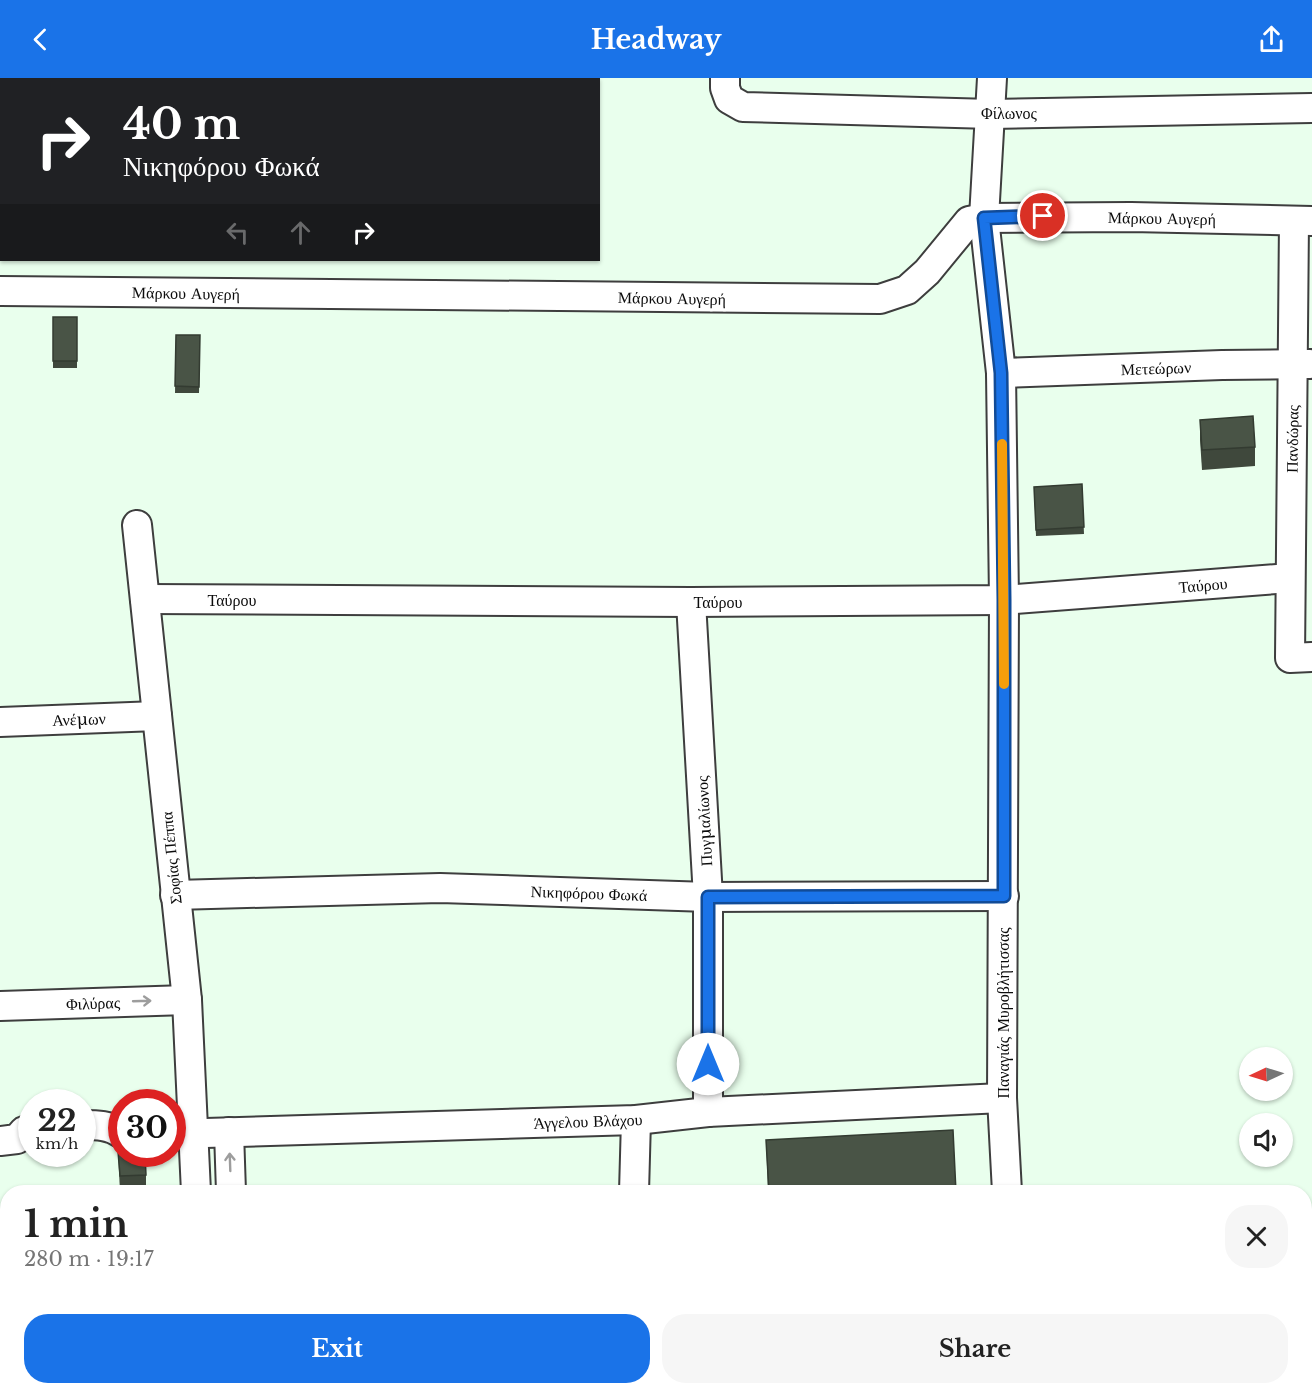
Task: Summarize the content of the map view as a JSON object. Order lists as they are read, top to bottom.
{
  "streets": {
    "street": [
      "Φίλωνος",
      "Μάρκου Αυγερή",
      "Μετεώρων",
      "Πανδώρας",
      "Ταύρου",
      "Ανέμων",
      "Πυγμαλίωνος",
      "Σοφίας Πέππα",
      "Νικηφόρου Φωκά",
      "Φιλύρας",
      "Παναγιάς Μυροβλήτισσας",
      "Άγγελου Βλάχου"
    ]
  },
  "crossings": [
    ["Φίλωνος", "Παναγιάς Μυροβλήτισσας"],
    ["Μάρκου Αυγερή", "Πανδώρας"],
    ["Μάρκου Αυγερή", "Παναγιάς Μυροβλήτισσας"],
    ["Μετεώρων", "Πανδώρας"],
    ["Μετεώρων", "Παναγιάς Μυροβλήτισσας"],
    ["Πανδώρας", "Ταύρου"],
    ["Ταύρου", "Πυγμαλίωνος"],
    ["Ταύρου", "Σοφίας Πέππα"],
    ["Ταύρου", "Παναγιάς Μυροβλήτισσας"],
    ["Ανέμων", "Σοφίας Πέππα"],
    ["Πυγμαλίωνος", "Νικηφόρου Φωκά"],
    ["Πυγμαλίωνος", "Άγγελου Βλάχου"],
    ["Σοφίας Πέππα", "Νικηφόρου Φωκά"],
    ["Σοφίας Πέππα", "Φιλύρας"],
    ["Νικηφόρου Φωκά", "Παναγιάς Μυροβλήτισσας"],
    ["Παναγιάς Μυροβλήτισσας", "Άγγελου Βλάχου"]
  ],
  "one_way": ["Φιλύρας"],
  "north": "left",
  "page": {
    "header": "Headway",
    "turn": ["40 m", "Νικηφόρου Φωκά"],
    "speed": "22 km/h",
    "limit": "30",
    "heading": ["1 min", "280 m · 19:17"],
    "buttons": ["Exit", "Share"]
  }
}
